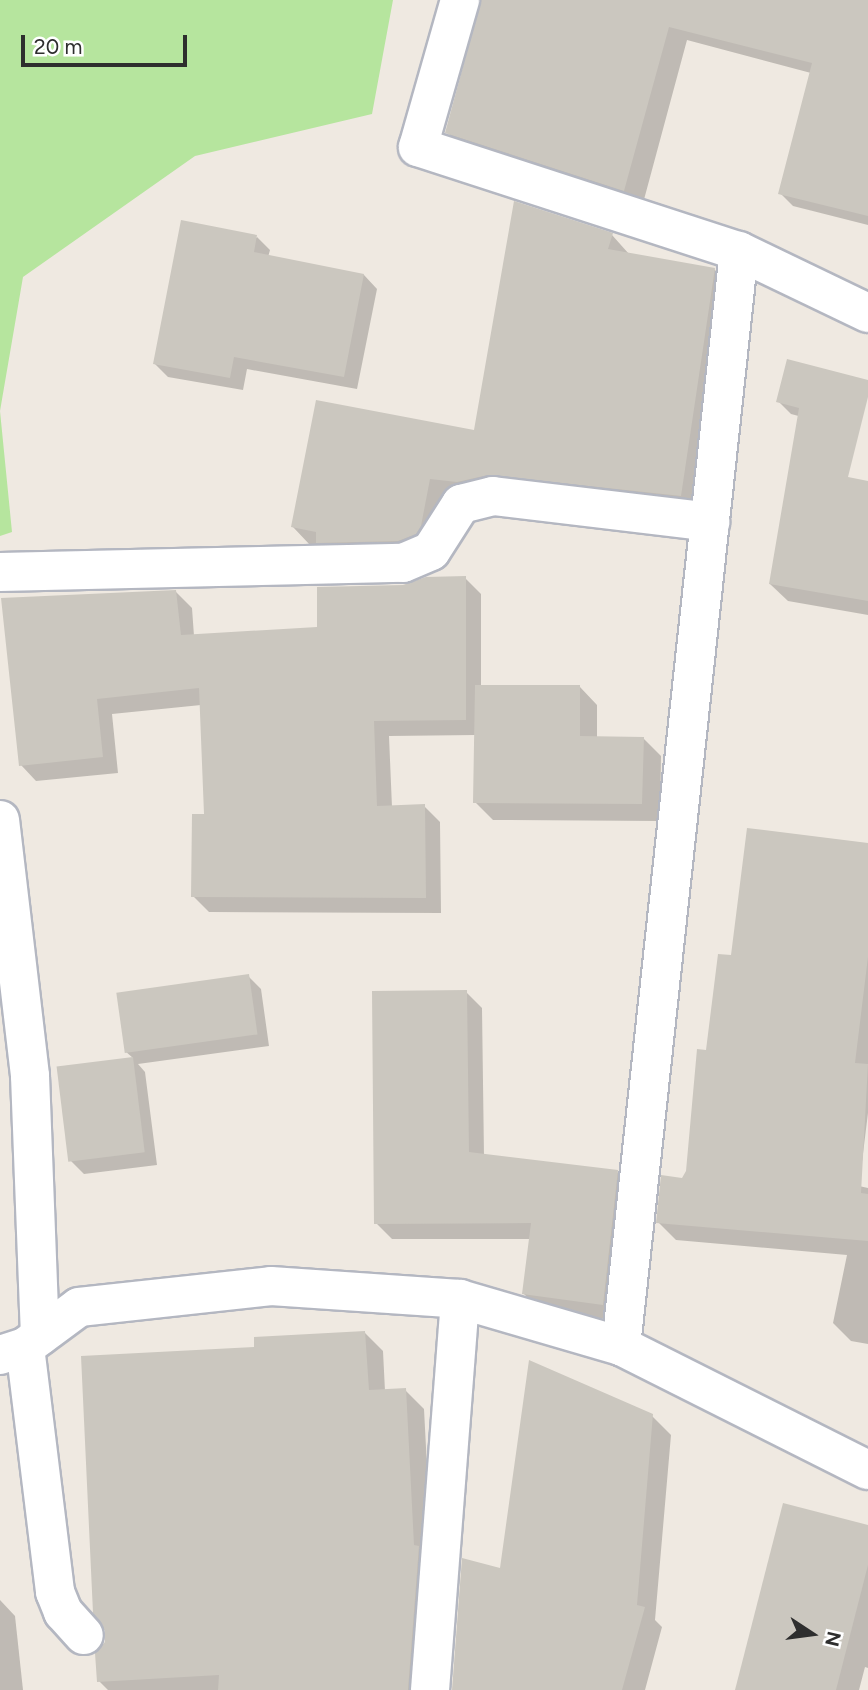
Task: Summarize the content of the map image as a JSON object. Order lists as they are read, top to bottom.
{
  "scale_bar": "20 m",
  "north": "right"
}
